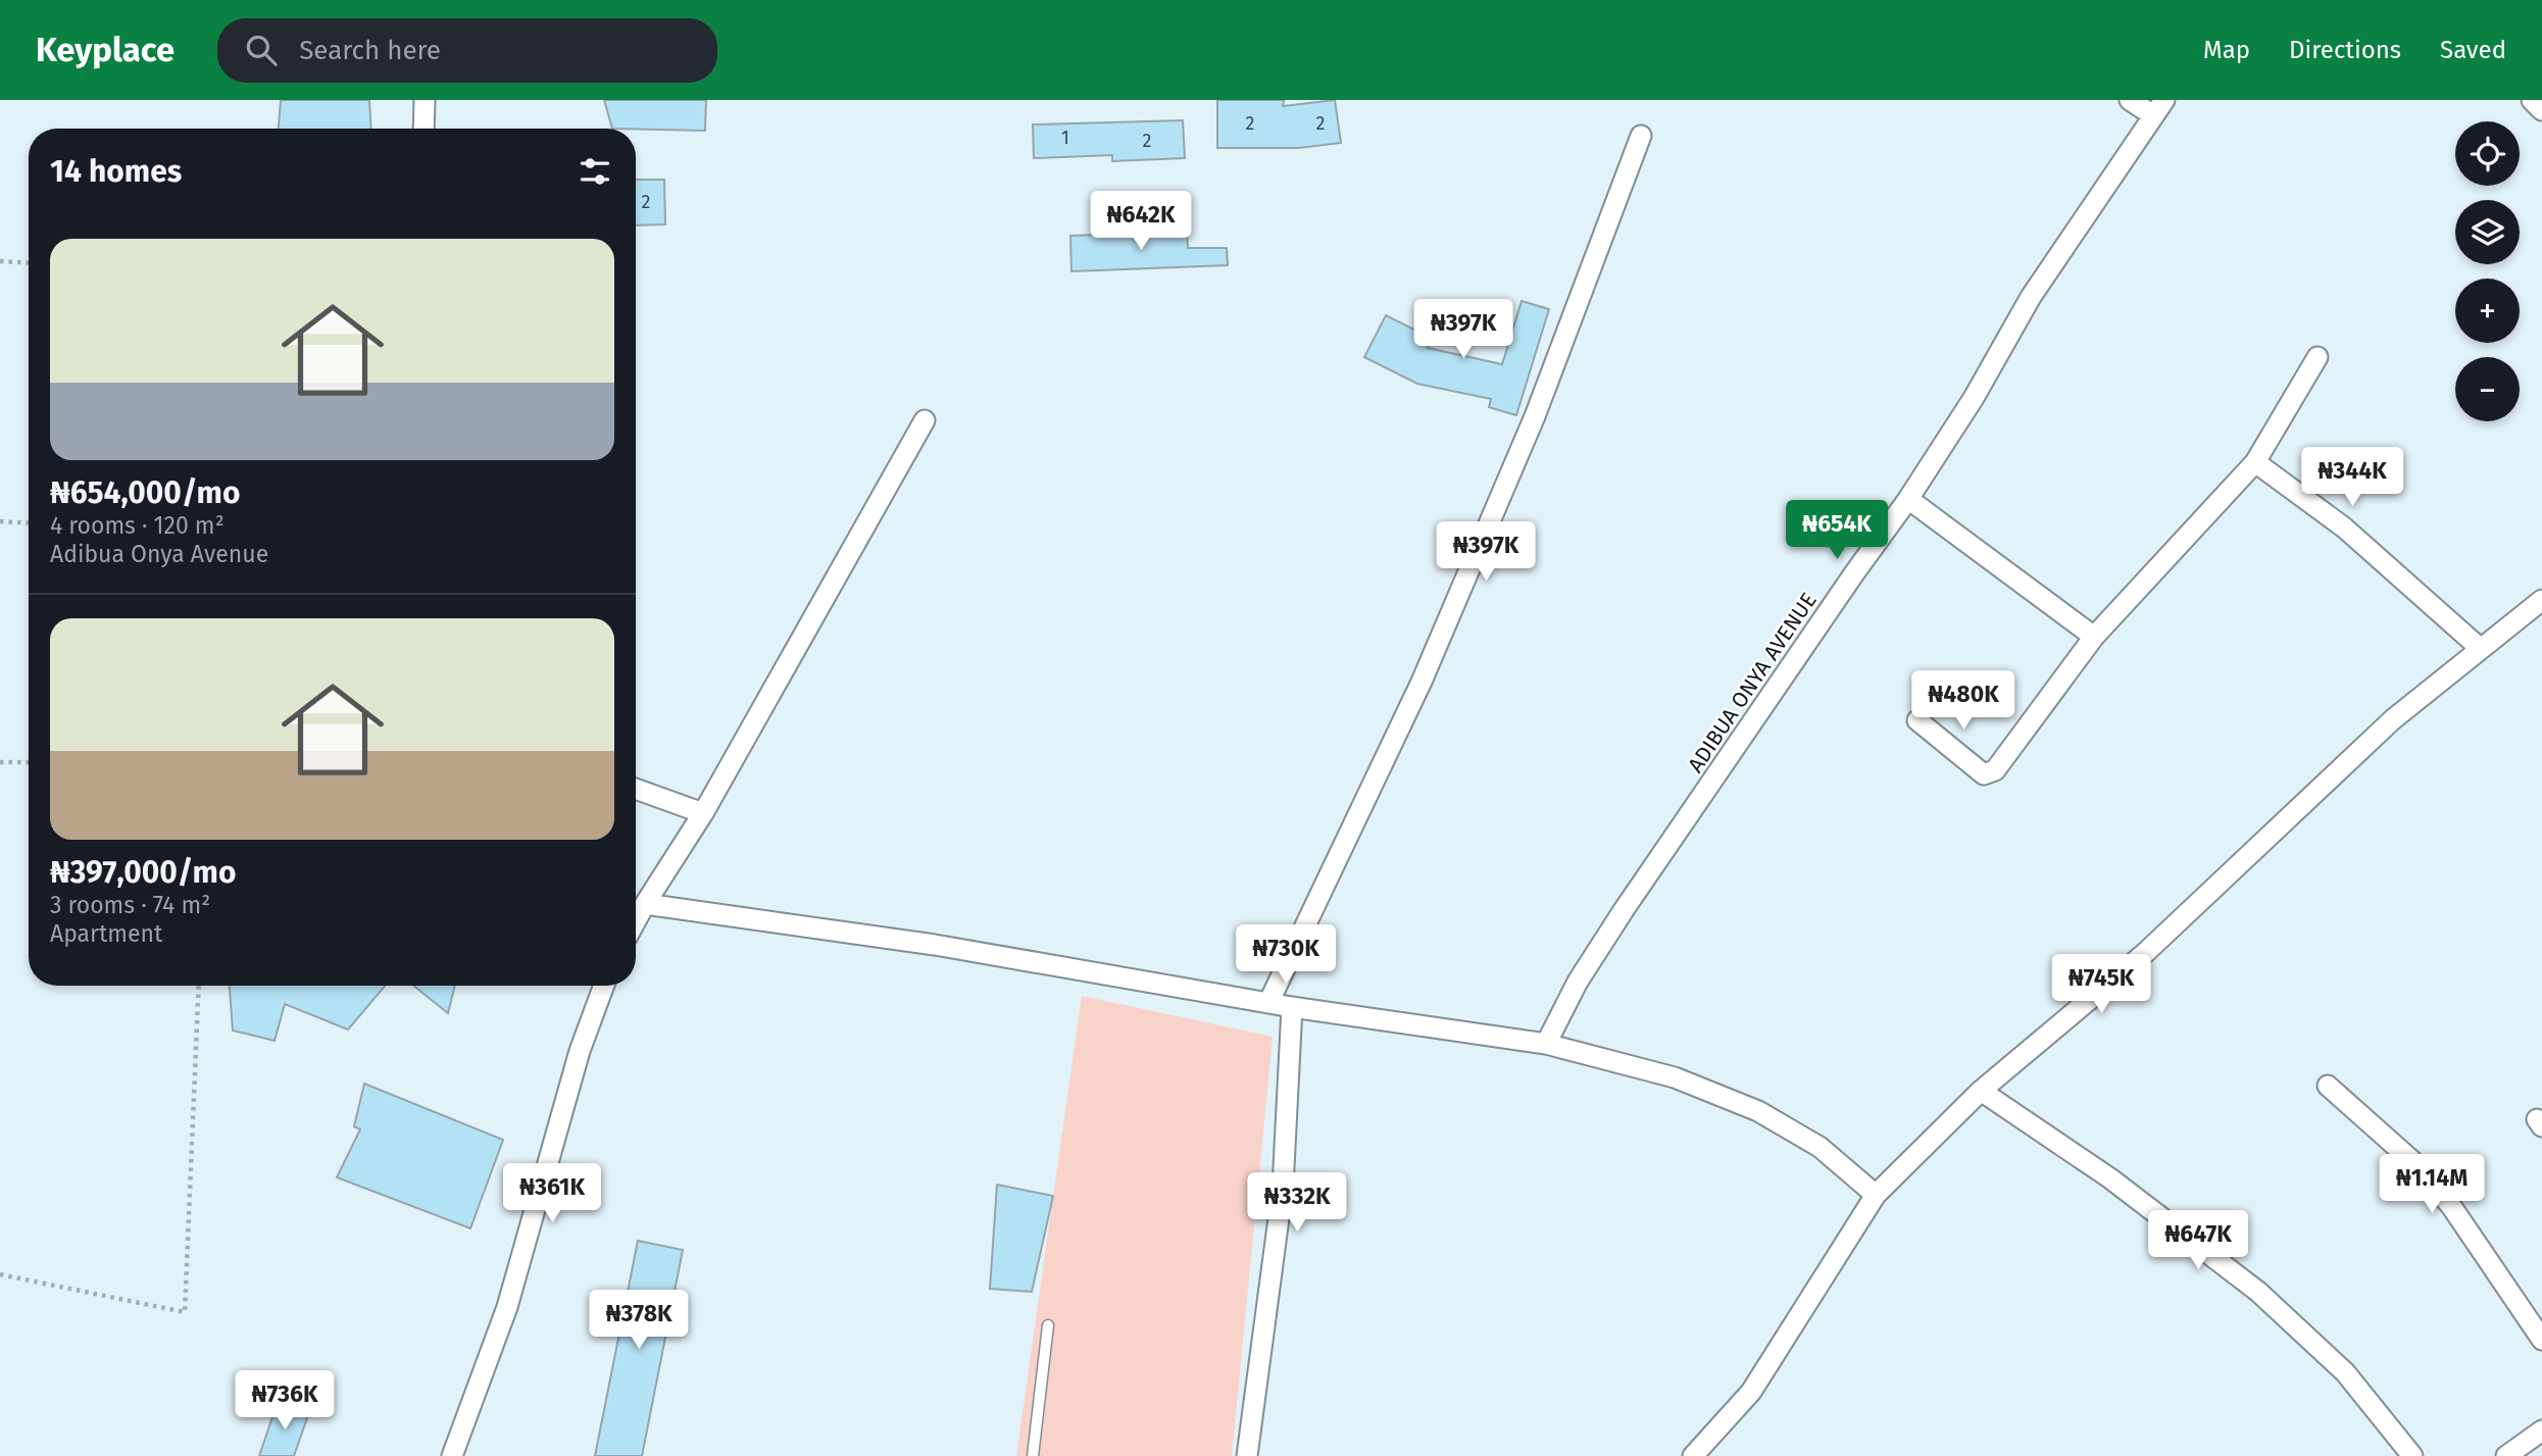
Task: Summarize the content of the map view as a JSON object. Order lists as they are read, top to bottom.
{
  "streets": {
    "street": ["ADIBUA ONYA AVENUE"]
  },
  "house_numbers": [
    "2",
    "2",
    "1",
    "2",
    "2"
  ],
  "page": {
    "header": "Keyplace",
    "search": "Search here",
    "nav": ["Map", "Directions", "Saved"],
    "map_buttons": ["+", "−"],
    "heading": "14 homes",
    "price": [
      "₦642K",
      "₦397K",
      "₦344K",
      "₦654K",
      "₦397K",
      "₦480K",
      "₦730K",
      "₦745K",
      "₦1.14M",
      "₦361K",
      "₦332K",
      "₦647K",
      "₦378K",
      "₦736K"
    ],
    "list": [
      {
        "name": "₦654,000/mo",
        "note": "4 rooms · 120 m² · Adibua Onya Avenue"
      },
      {
        "name": "₦397,000/mo",
        "note": "3 rooms · 74 m² · Apartment"
      }
    ]
  }
}
